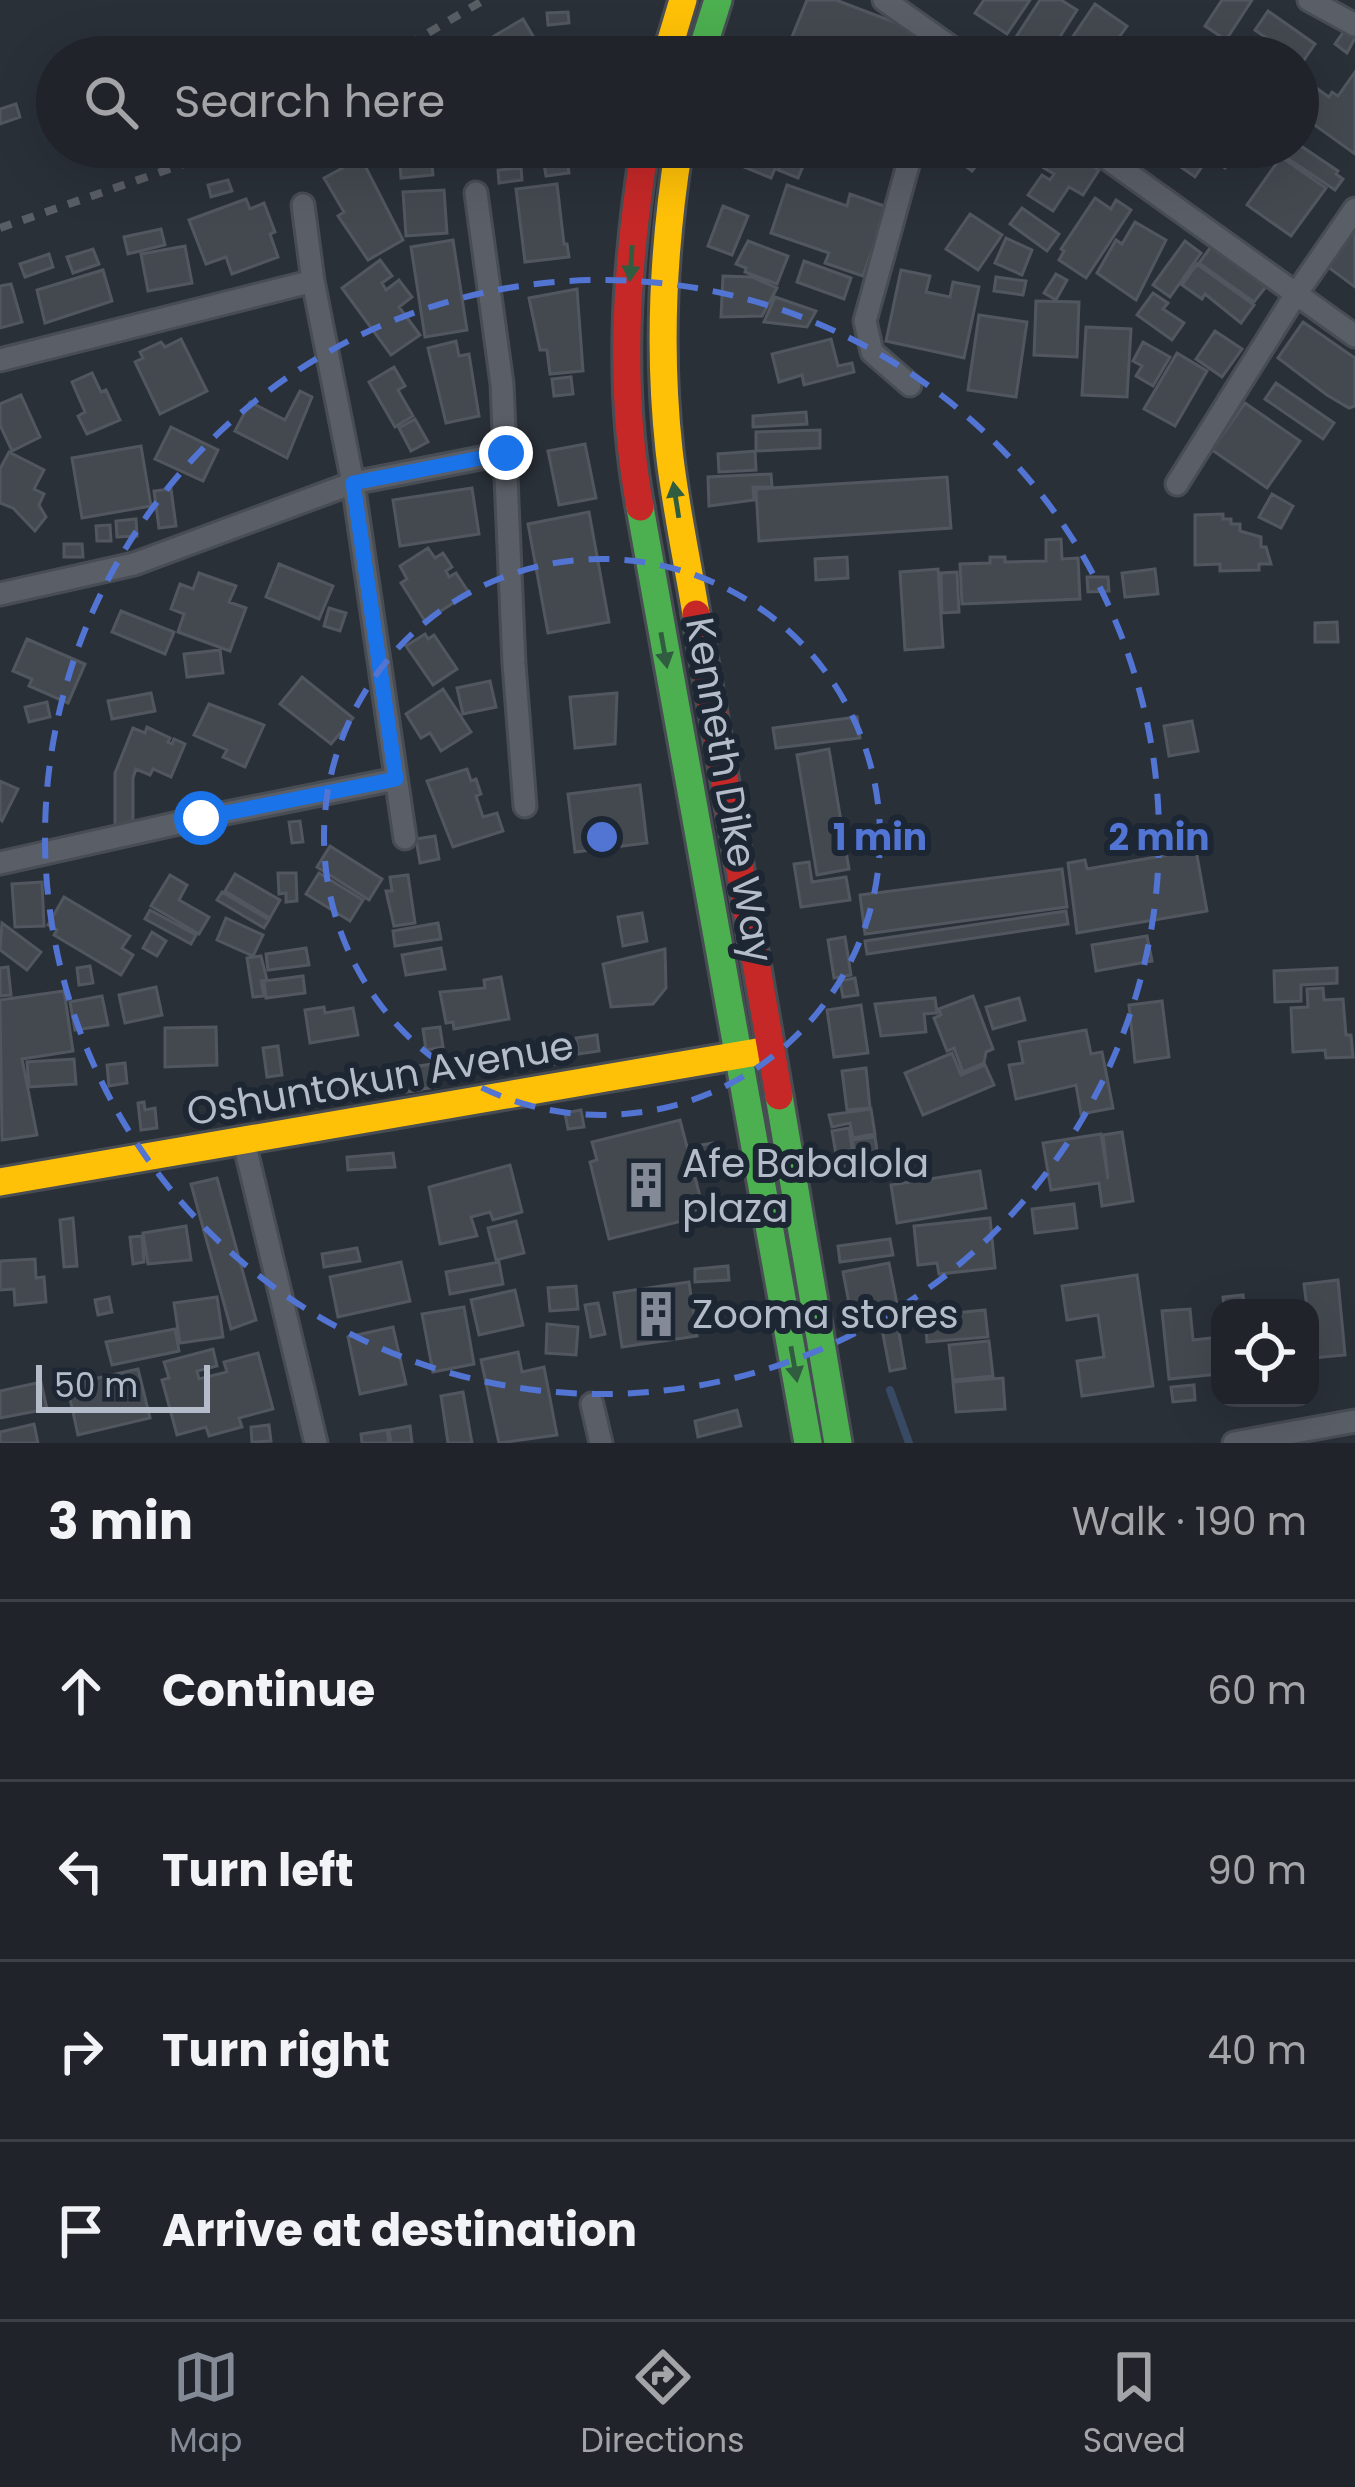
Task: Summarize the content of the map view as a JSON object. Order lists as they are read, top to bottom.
{
  "streets": {
    "main road": ["Kenneth Dike Way", "Oshuntokun Avenue"]
  },
  "crossings": [
    ["Kenneth Dike Way", "Oshuntokun Avenue"]
  ],
  "places": {
    "building": ["Afe Babalola plaza", "Zooma stores"]
  },
  "scale_bar": "50 m",
  "page": {
    "search": "Search here",
    "scale": "50 m",
    "heading": ["3 min", "Walk · 190 m"],
    "list": [
      ["Continue", "60 m"],
      ["Turn left", "90 m"],
      ["Turn right", "40 m"],
      "Arrive at destination"
    ],
    "nav": ["Map", "Directions", "Saved"]
  },
  "rings": ["1 min", "2 min"]
}
